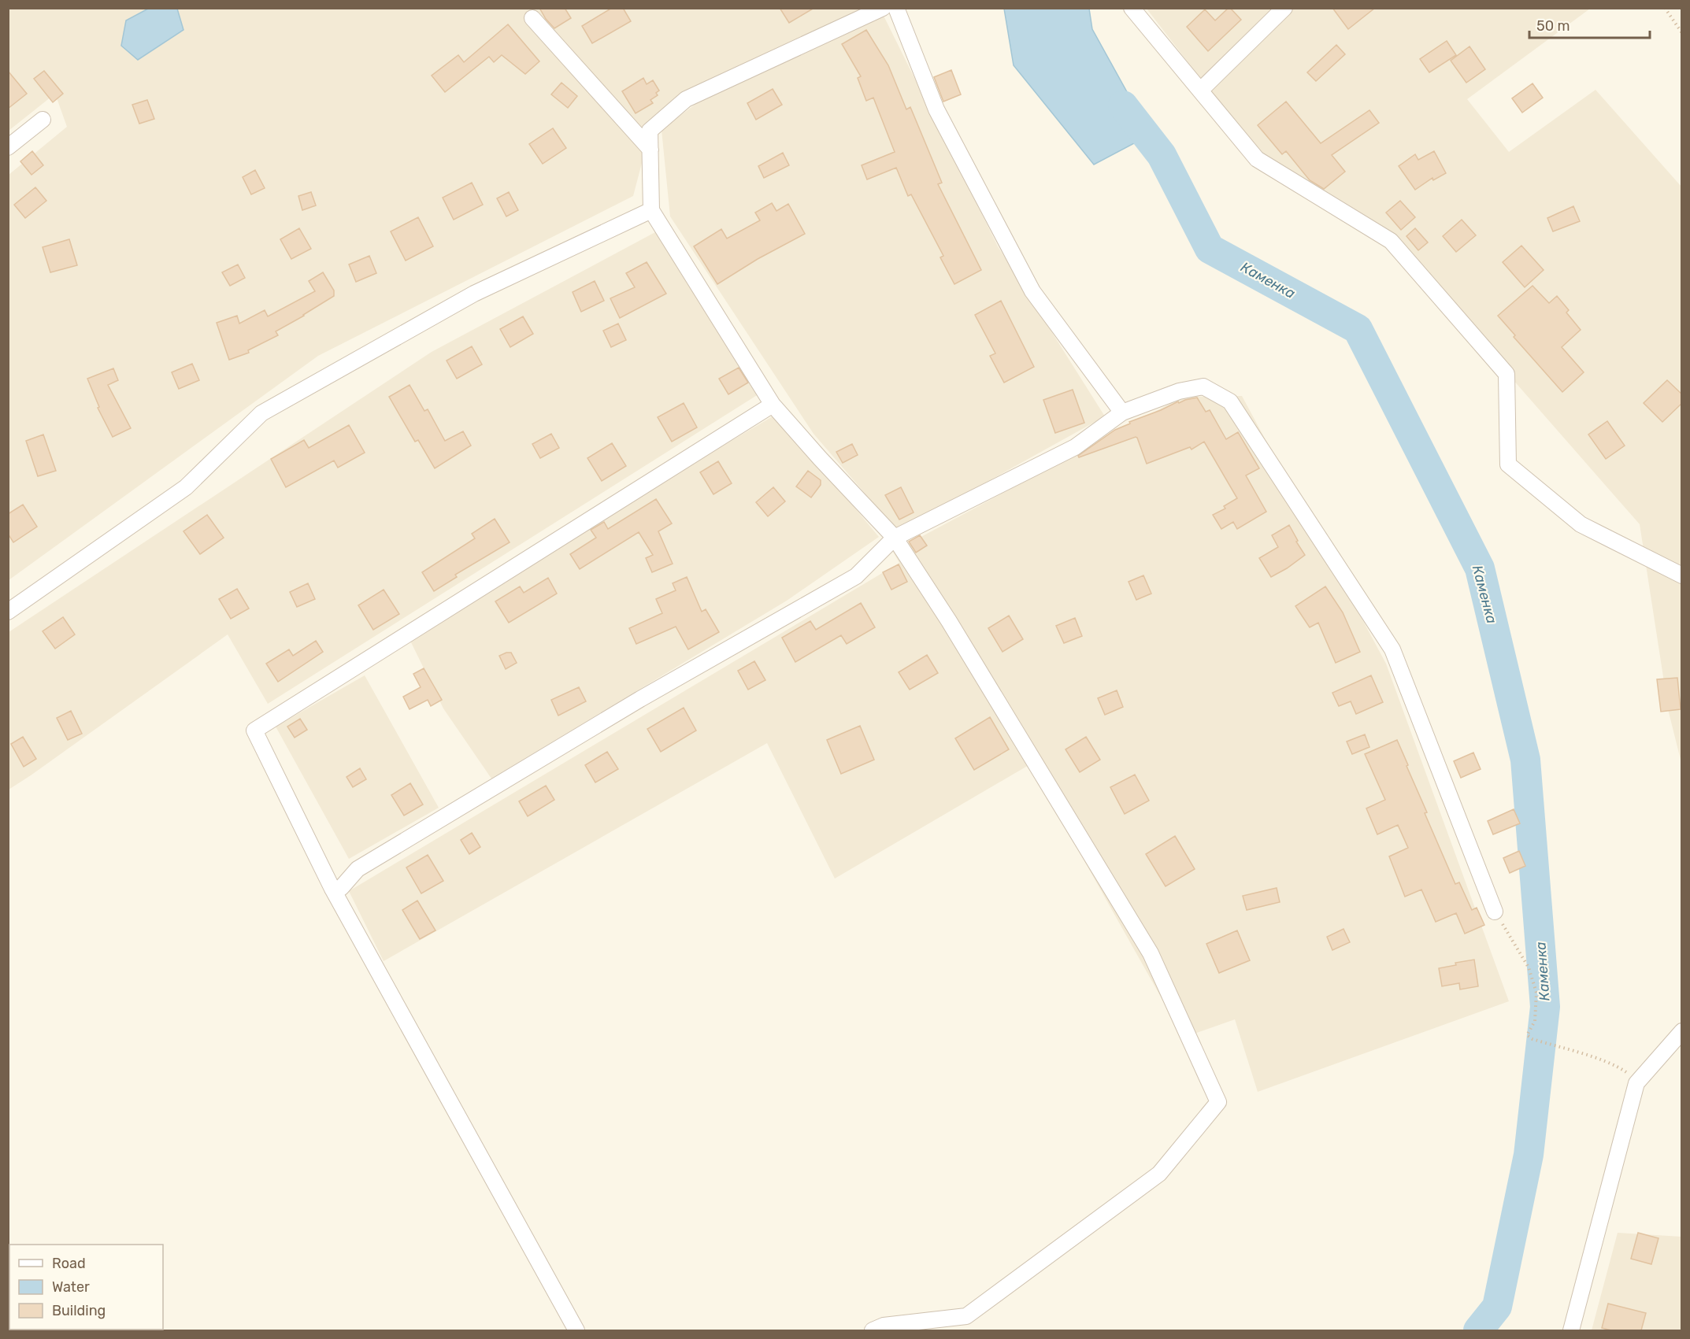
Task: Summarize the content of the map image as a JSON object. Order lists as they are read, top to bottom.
{
  "water": ["Каменка"],
  "legend": ["Road", "Water", "Building"],
  "scale_bar": "50 m"
}
